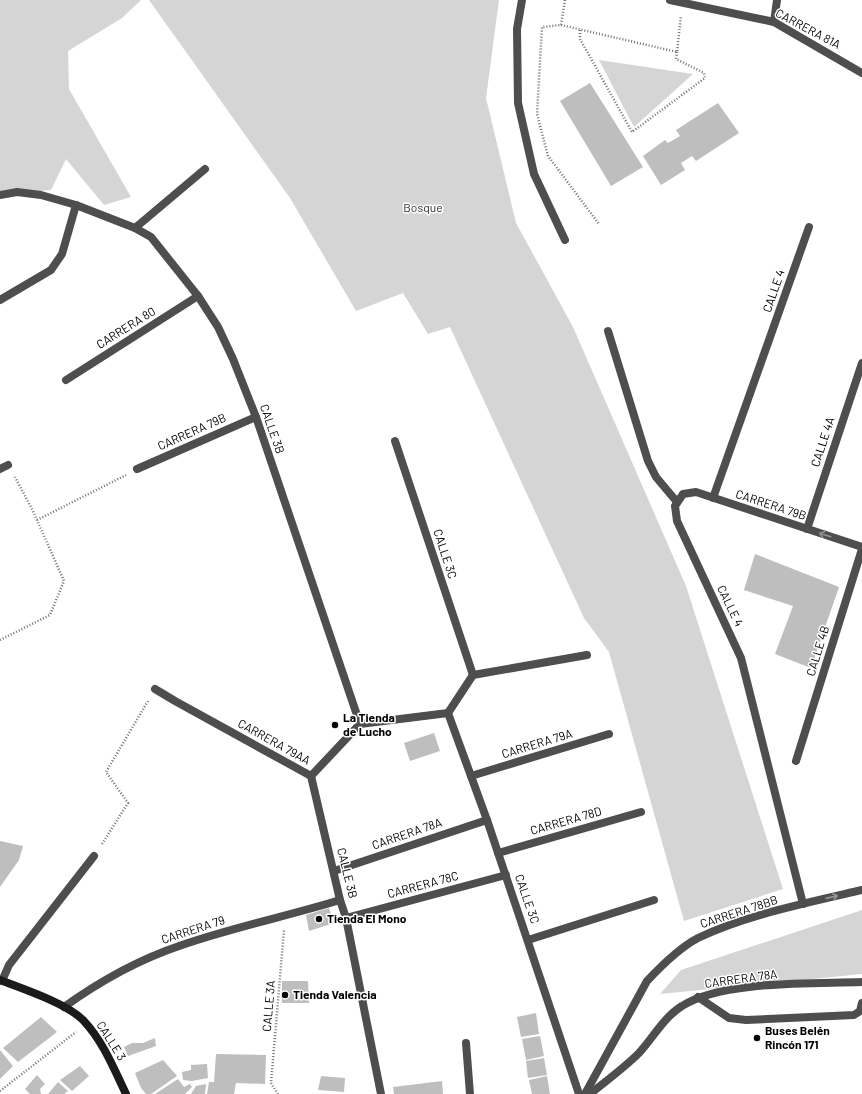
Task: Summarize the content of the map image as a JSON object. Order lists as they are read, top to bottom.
{
  "streets": {
    "main road": ["CALLE 3"],
    "street": [
      "CARRERA 81A",
      "CALLE 4",
      "CARRERA 80",
      "CALLE 3B",
      "CARRERA 79B",
      "CALLE 4A",
      "CALLE 3C",
      "CALLE 4B",
      "CARRERA 79AA",
      "CARRERA 79A",
      "CARRERA 78D",
      "CARRERA 78A",
      "CARRERA 78C",
      "CARRERA 78BB",
      "CARRERA 79"
    ],
    "path": ["CALLE 3A"]
  },
  "crossings": [
    ["CALLE 4", "CARRERA 79B"],
    ["CALLE 4", "CARRERA 78BB"],
    ["CARRERA 80", "CALLE 3B"],
    ["CALLE 3B", "CARRERA 79B"],
    ["CALLE 3B", "CARRERA 79AA"],
    ["CALLE 3B", "CARRERA 78A"],
    ["CALLE 3B", "CARRERA 78C"],
    ["CALLE 3B", "CARRERA 79"],
    ["CARRERA 79B", "CALLE 4A"],
    ["CARRERA 79B", "CALLE 4B"],
    ["CALLE 3C", "CARRERA 79A"],
    ["CALLE 3C", "CARRERA 78D"],
    ["CALLE 3C", "CARRERA 78A"],
    ["CALLE 3C", "CARRERA 78C"],
    ["CARRERA 79", "CALLE 3A"],
    ["CARRERA 79", "CALLE 3"]
  ],
  "parks": ["Bosque"],
  "places": [
    "La Tienda de Lucho",
    "Tienda El Mono",
    "Tienda Valencia",
    "Buses Belén Rincón 171"
  ]
}
